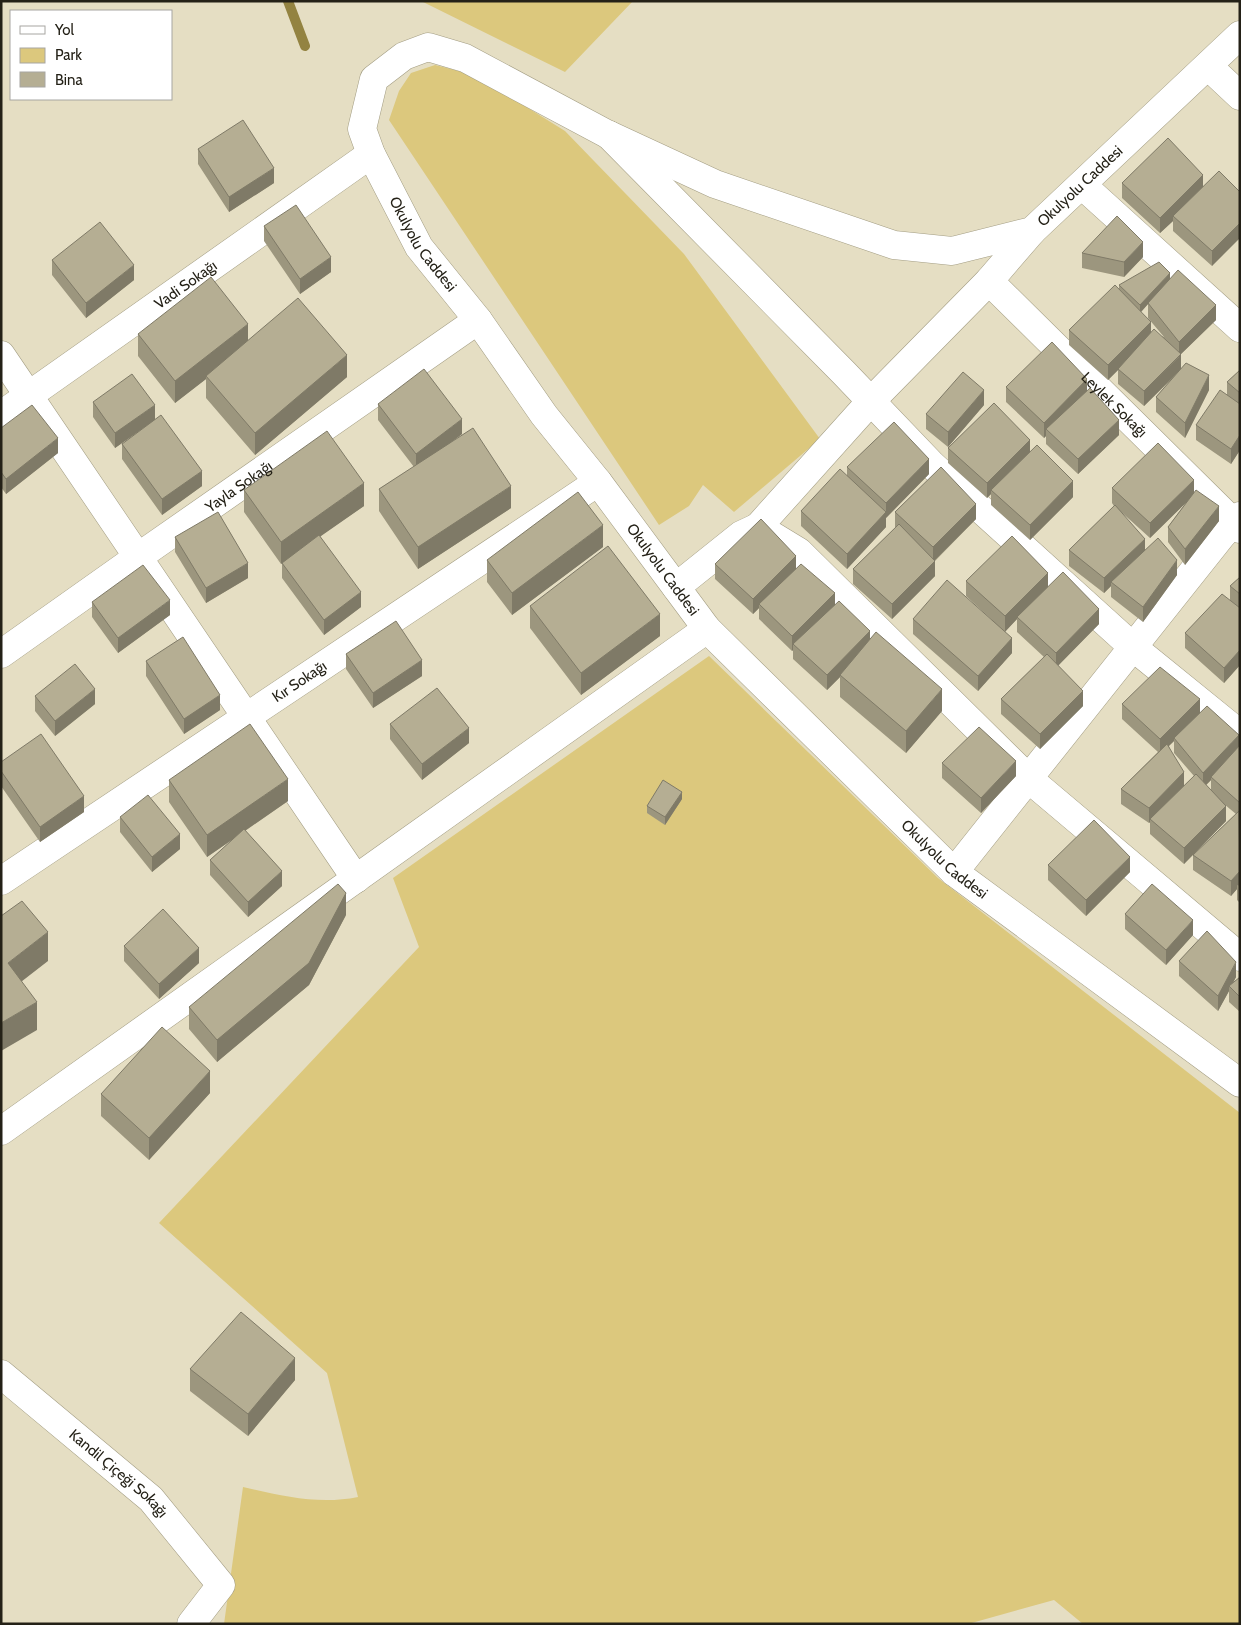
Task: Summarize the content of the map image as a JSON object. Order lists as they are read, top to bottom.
{
  "streets": {
    "street": [
      "Okulyolu Caddesi",
      "Vadi Sokağı",
      "Leylek Sokağı",
      "Yayla Sokağı",
      "Kır Sokağı",
      "Kandil Çiçeği Sokağı"
    ]
  },
  "crossings": [
    ["Okulyolu Caddesi", "Vadi Sokağı"],
    ["Okulyolu Caddesi", "Yayla Sokağı"],
    ["Okulyolu Caddesi", "Kır Sokağı"]
  ],
  "legend": ["Yol", "Park", "Bina"]
}
